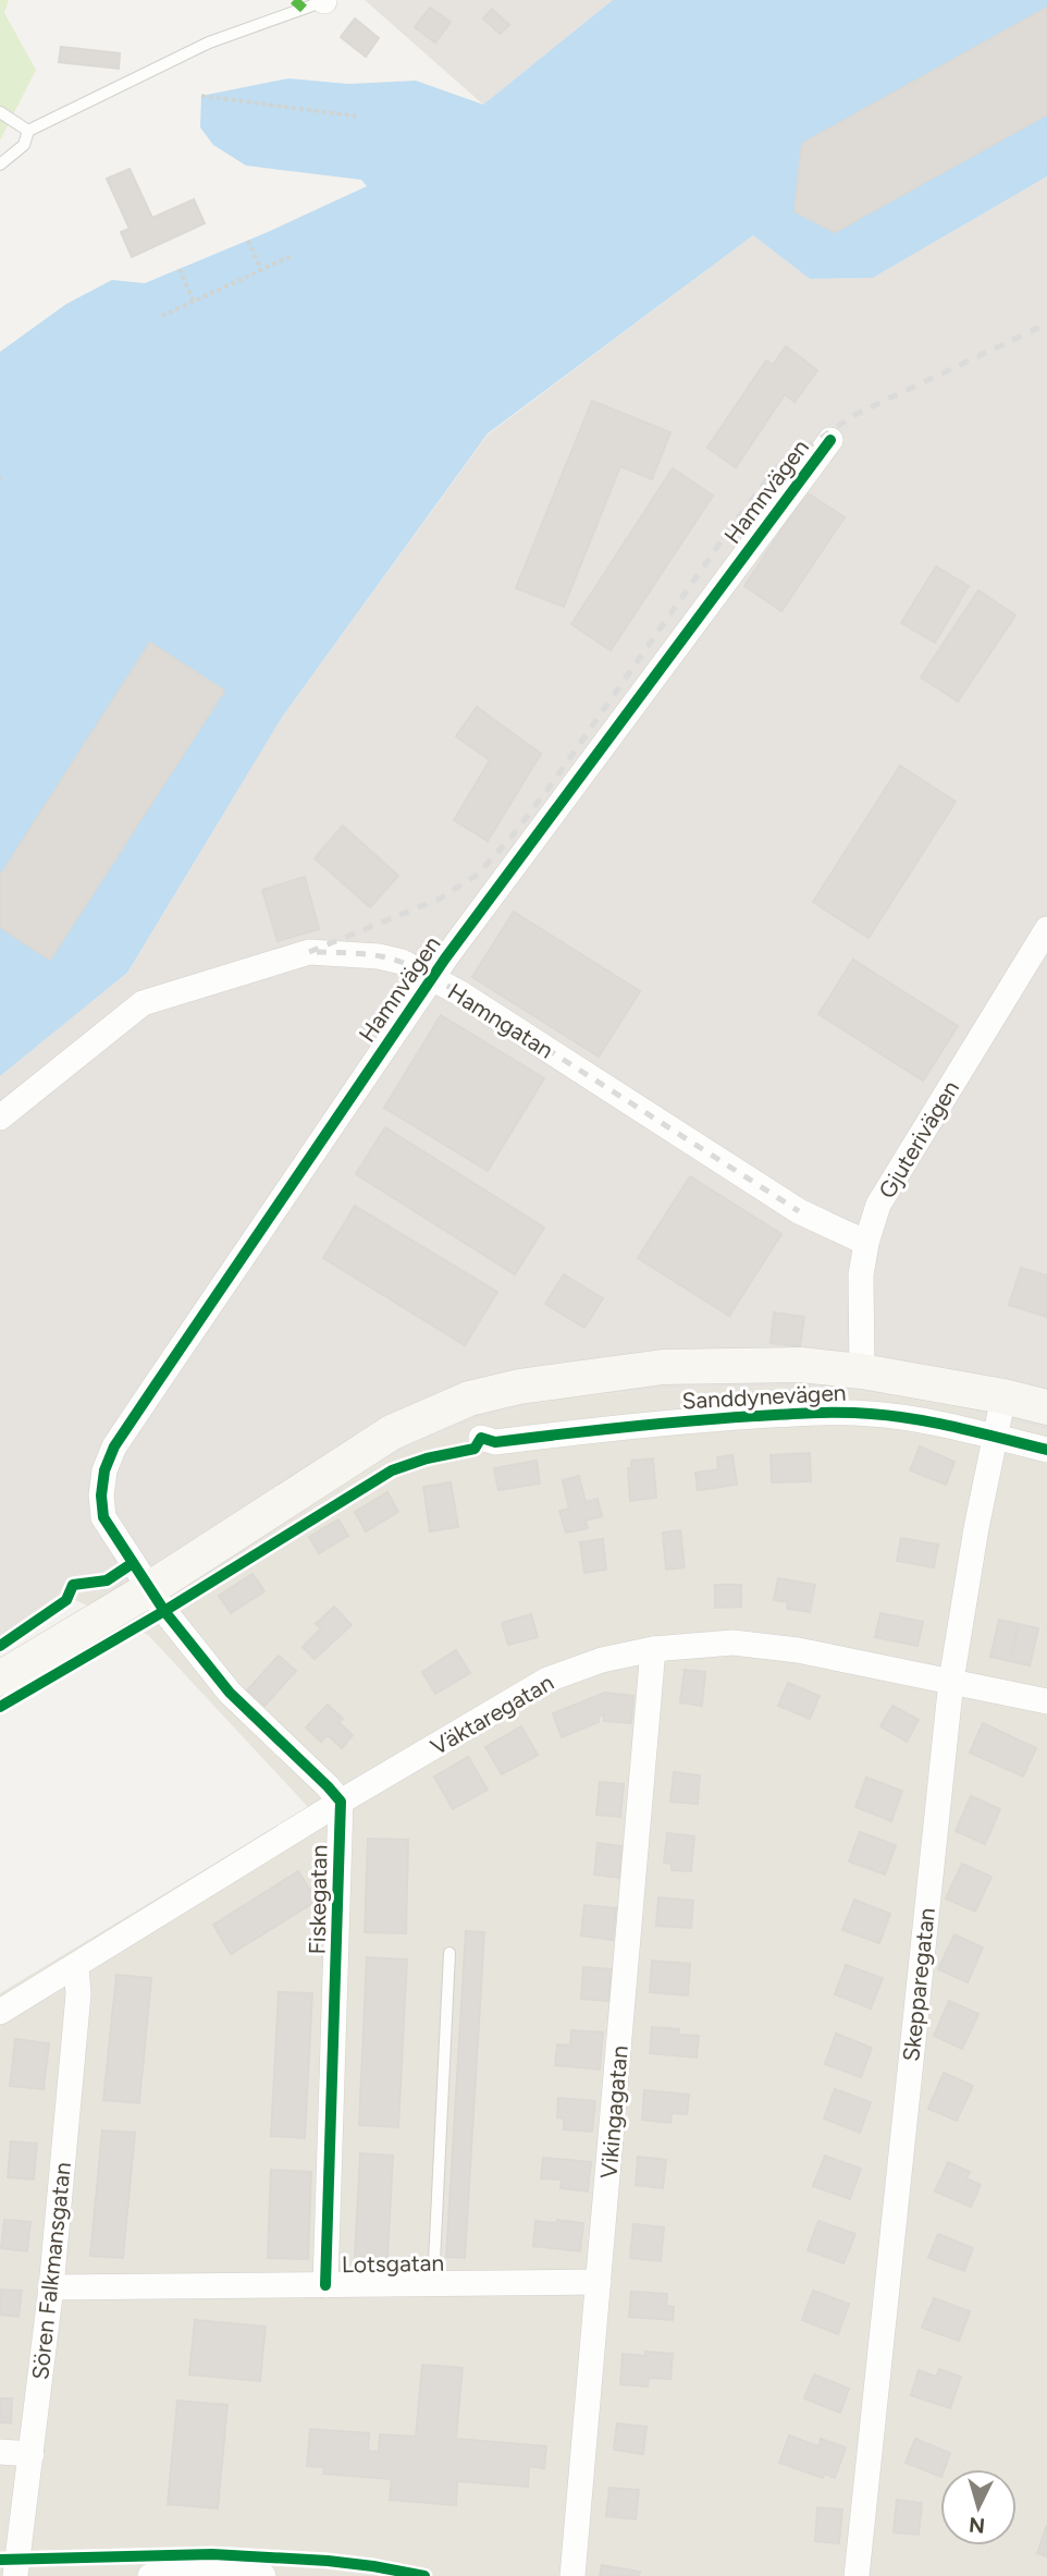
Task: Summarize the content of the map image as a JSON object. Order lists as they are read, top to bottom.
{
  "streets": {
    "street": [
      "Hamnvägen",
      "Hamngatan",
      "Gjuterivägen",
      "Sanddynevägen",
      "Väktaregatan",
      "Fiskegatan",
      "Skepparegatan",
      "Vikingagatan",
      "Lotsgatan",
      "Sören Falkmansgatan"
    ]
  },
  "crossings": [
    ["Hamnvägen", "Hamngatan"],
    ["Hamnvägen", "Sanddynevägen"],
    ["Hamngatan", "Gjuterivägen"],
    ["Gjuterivägen", "Sanddynevägen"],
    ["Sanddynevägen", "Skepparegatan"],
    ["Väktaregatan", "Fiskegatan"],
    ["Väktaregatan", "Skepparegatan"],
    ["Väktaregatan", "Vikingagatan"],
    ["Väktaregatan", "Sören Falkmansgatan"],
    ["Fiskegatan", "Lotsgatan"],
    ["Vikingagatan", "Lotsgatan"],
    ["Lotsgatan", "Sören Falkmansgatan"]
  ],
  "north": "bottom"
}
